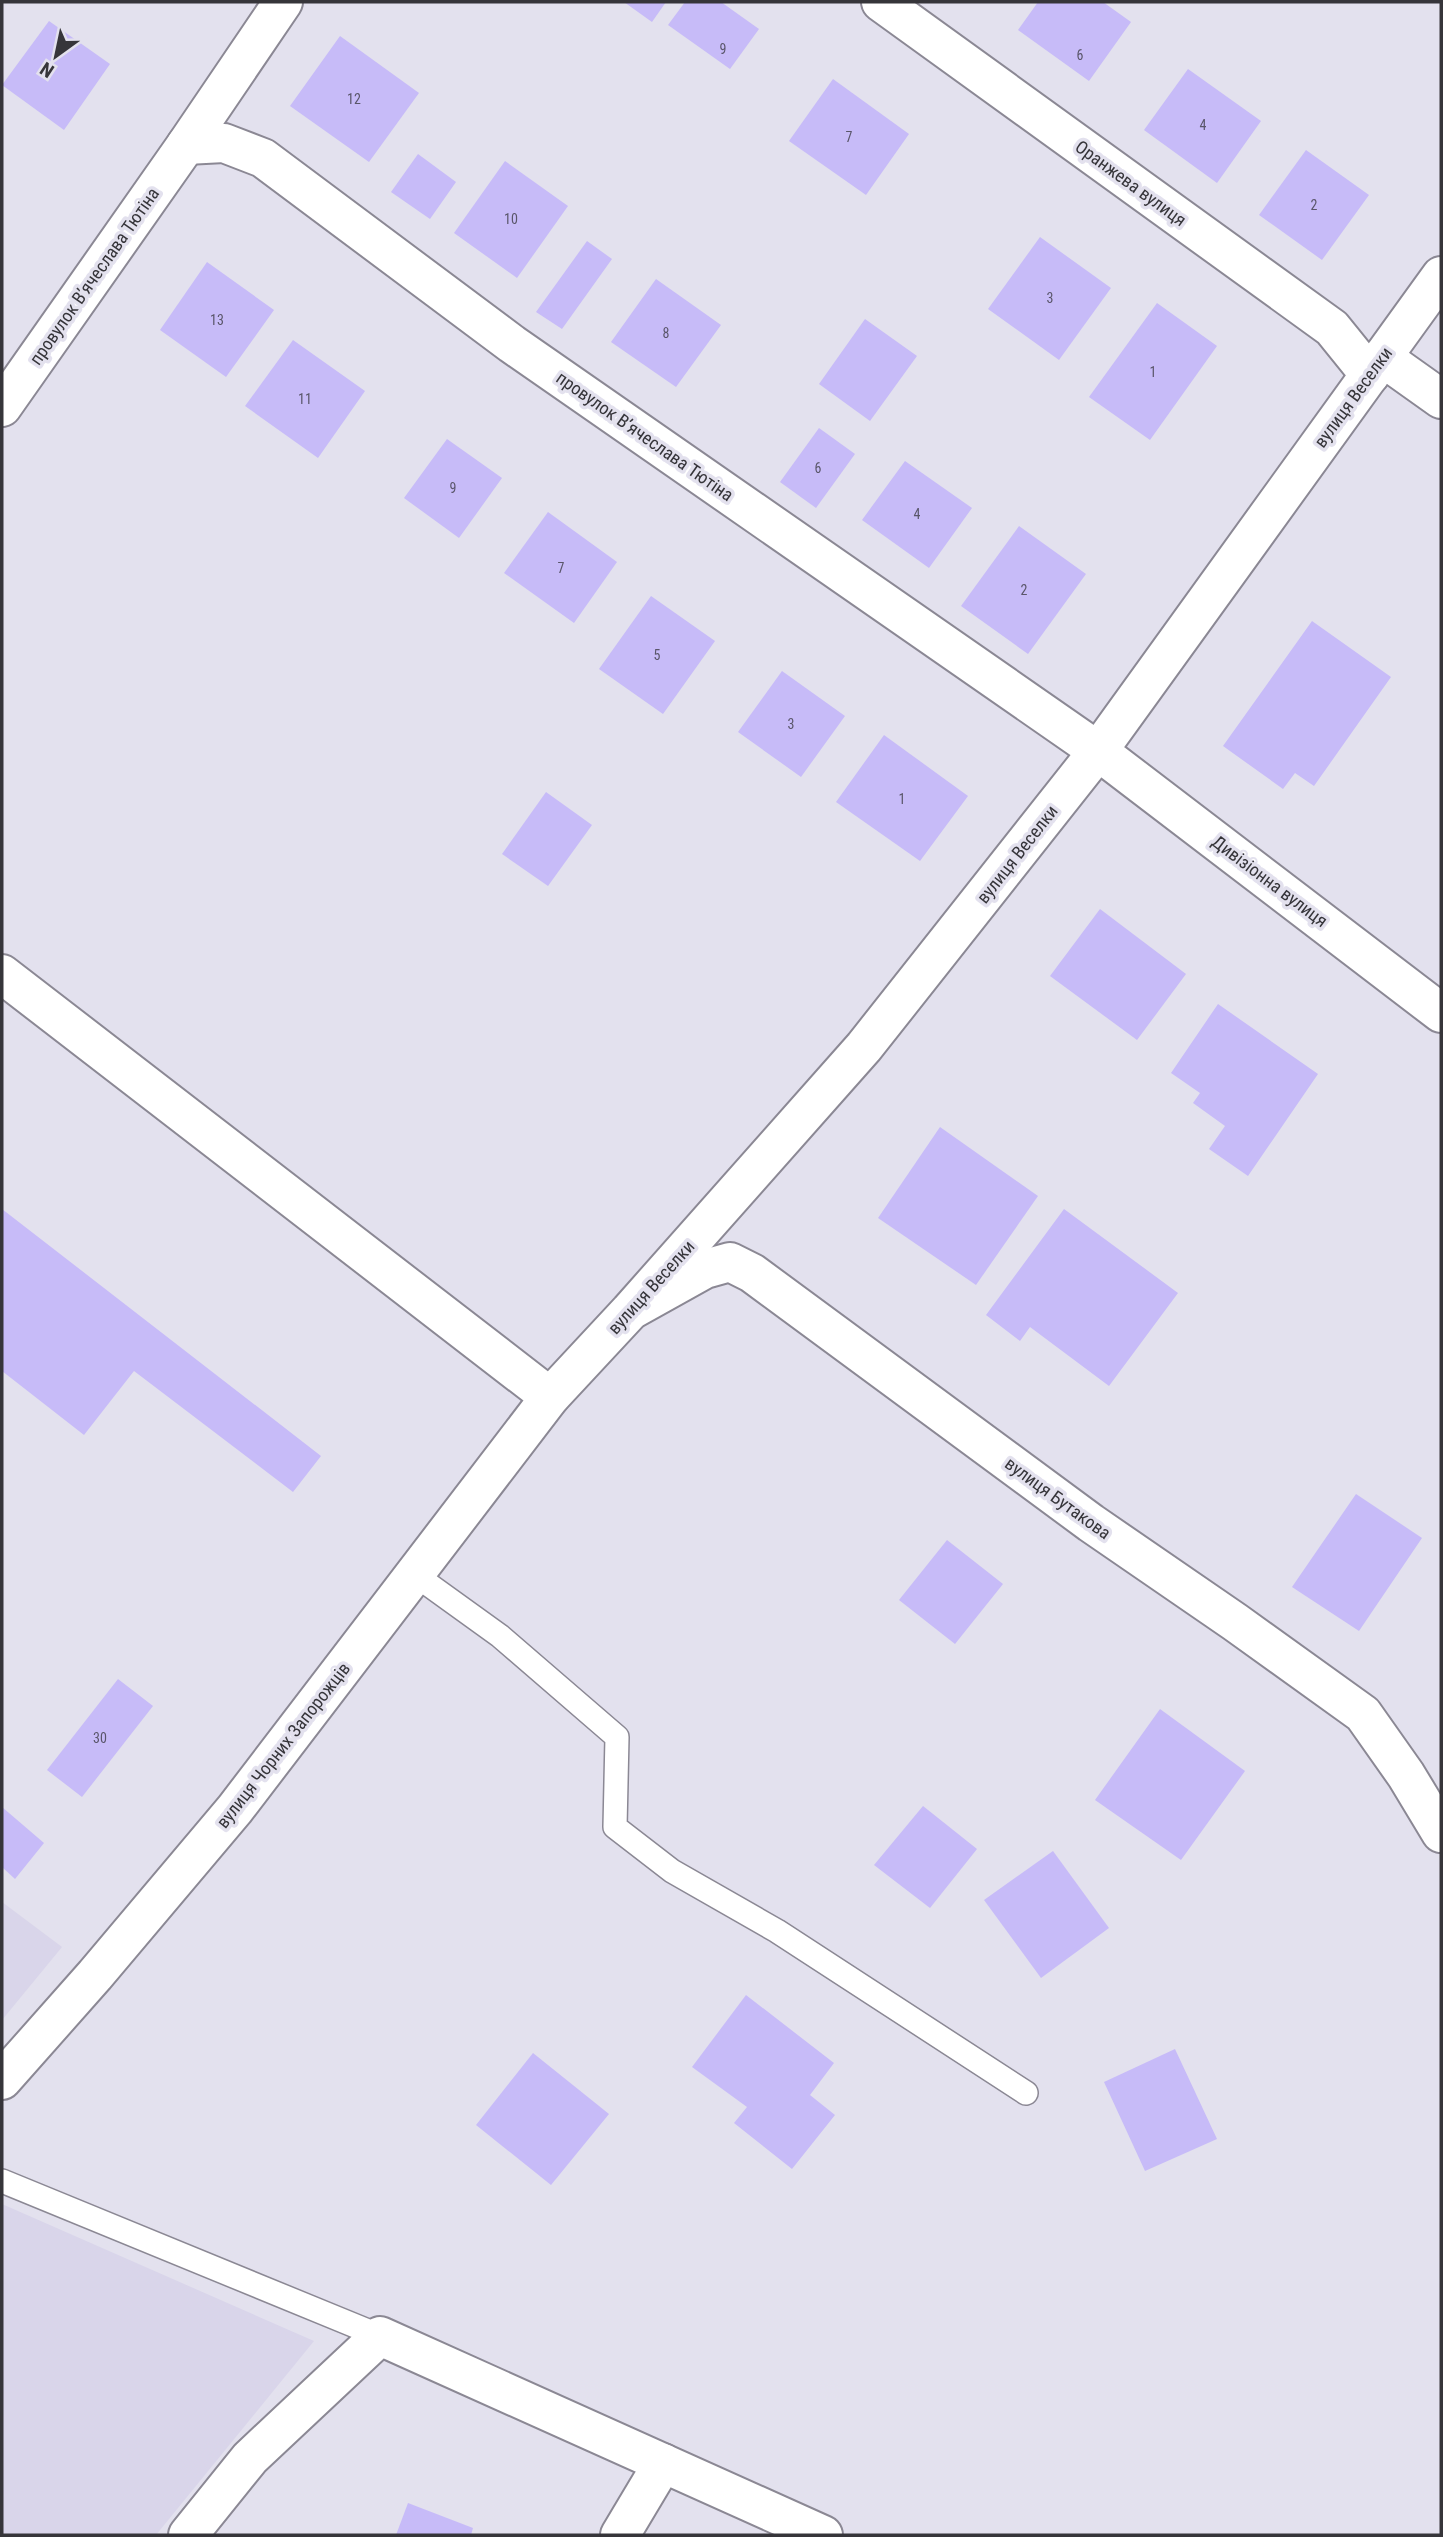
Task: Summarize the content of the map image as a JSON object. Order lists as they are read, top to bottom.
{
  "streets": {
    "street": [
      "Оранжева вулиця",
      "провулок Вʼячеслава Тютіна",
      "вулиця Веселки",
      "Дивізіонна вулиця",
      "вулиця Бутакова",
      "вулиця Чорних Запорожців"
    ]
  },
  "crossings": [
    ["Оранжева вулиця", "вулиця Веселки"],
    ["провулок Вʼячеслава Тютіна", "вулиця Веселки"],
    ["провулок Вʼячеслава Тютіна", "Дивізіонна вулиця"],
    ["вулиця Веселки", "Дивізіонна вулиця"],
    ["вулиця Веселки", "вулиця Бутакова"],
    ["вулиця Веселки", "вулиця Чорних Запорожців"]
  ],
  "house_numbers": [
    "9",
    "6",
    "12",
    "4",
    "7",
    "2",
    "10",
    "3",
    "13",
    "8",
    "1",
    "11",
    "6",
    "9",
    "4",
    "7",
    "2",
    "5",
    "3",
    "1",
    "30"
  ],
  "north": "bottom left"
}
